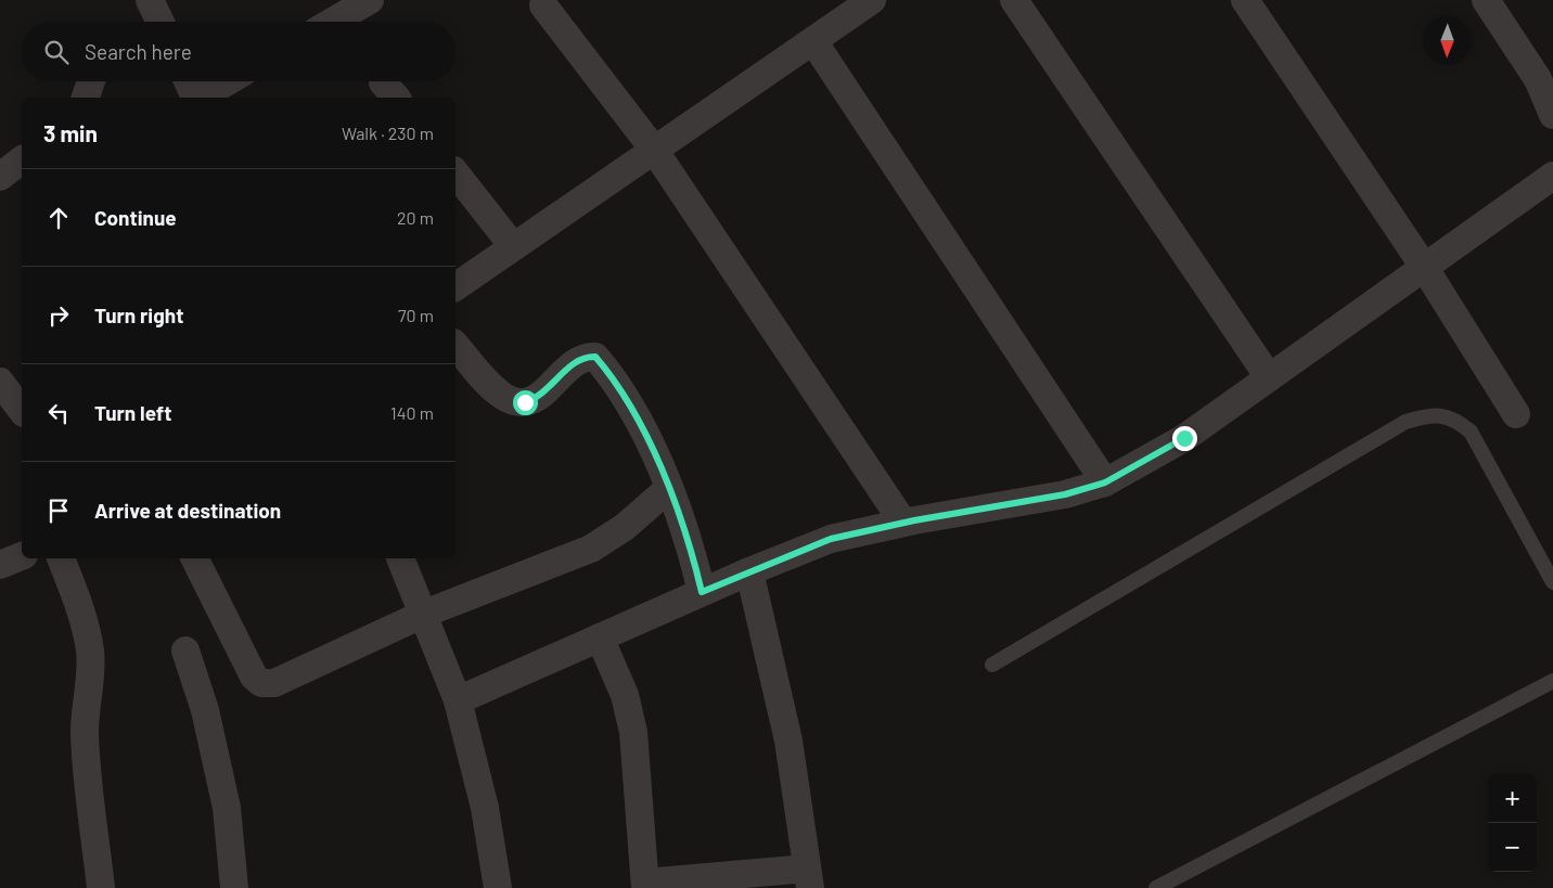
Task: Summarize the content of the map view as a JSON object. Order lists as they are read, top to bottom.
{
  "north": "bottom",
  "page": {
    "search": "Search here",
    "heading": ["3 min", "Walk · 230 m"],
    "list": [
      ["Continue", "20 m"],
      ["Turn right", "70 m"],
      ["Turn left", "140 m"],
      "Arrive at destination"
    ],
    "map_buttons": ["+", "−"]
  }
}
